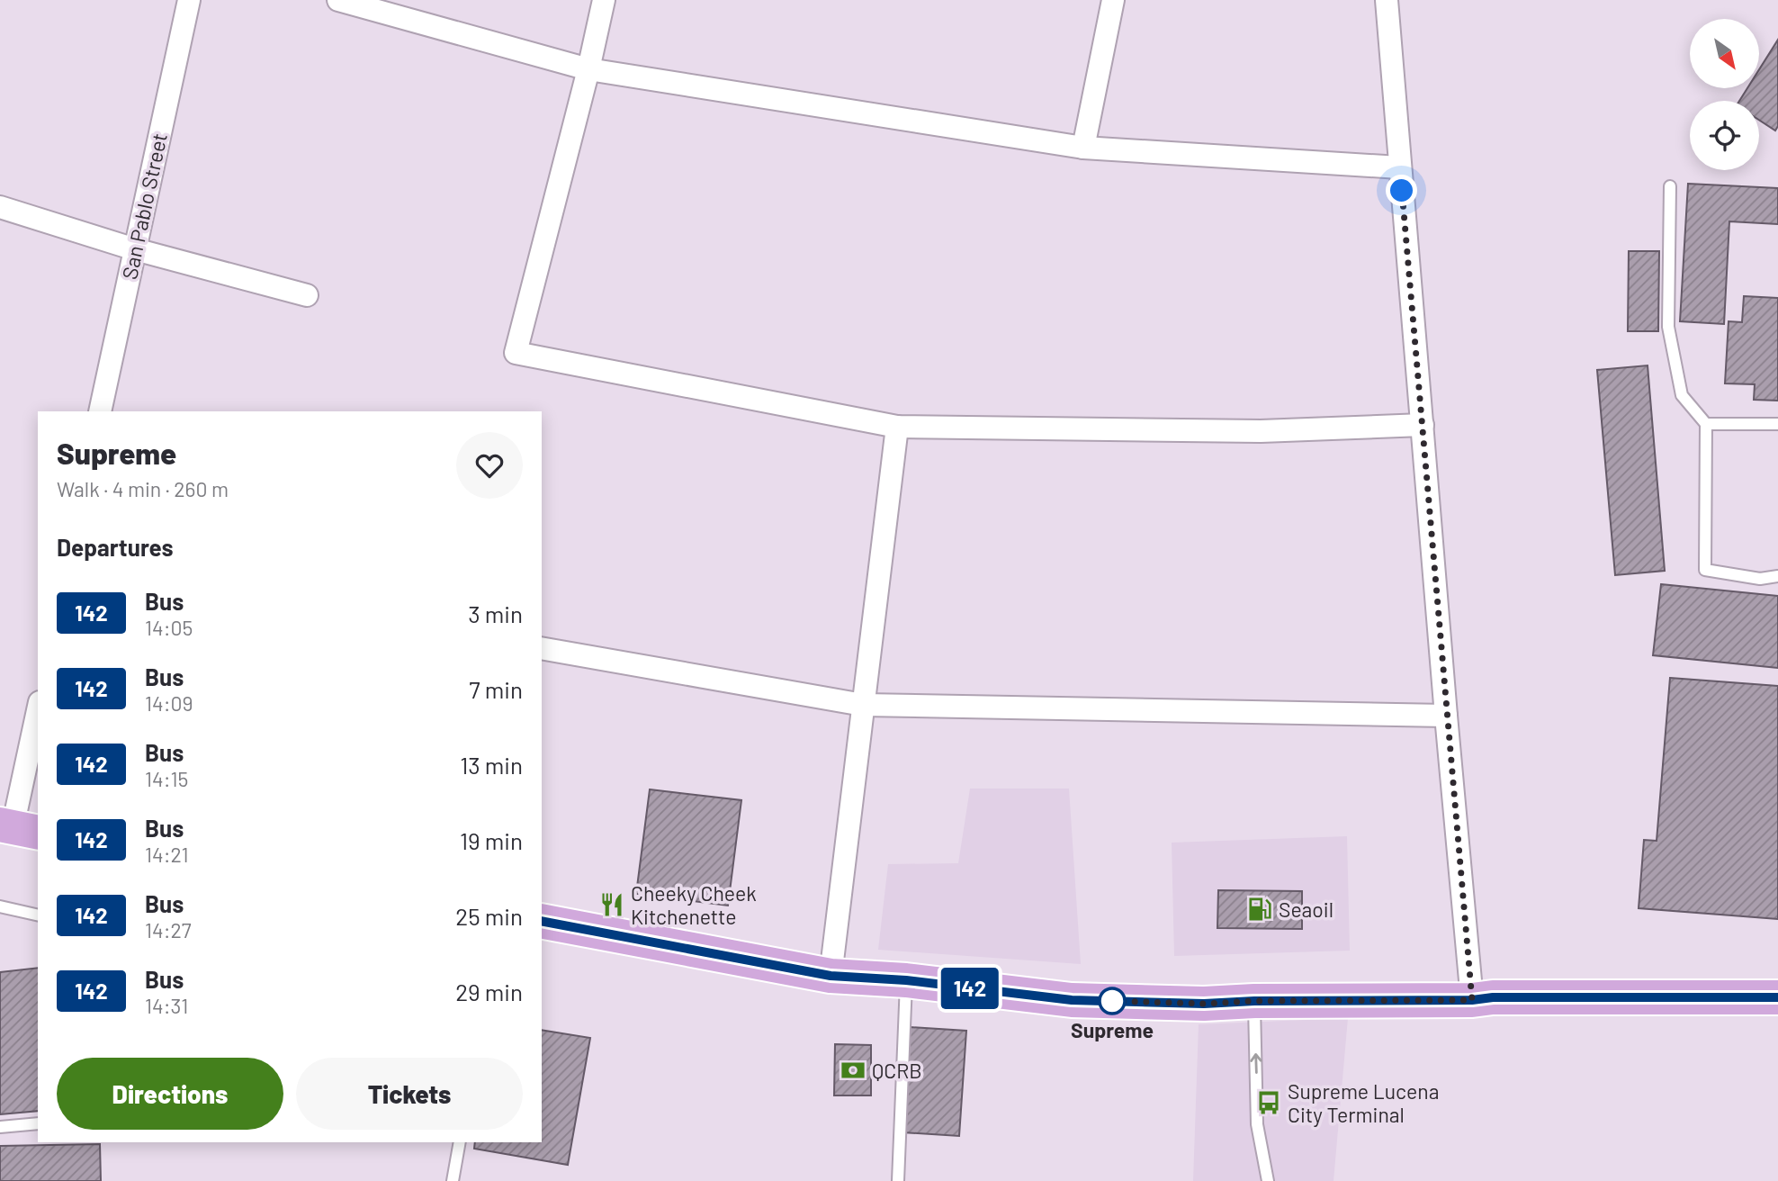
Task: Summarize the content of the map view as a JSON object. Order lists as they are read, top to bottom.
{
  "streets": {
    "street": ["San Pablo Street"]
  },
  "places": {
    "restaurant": ["Cheeky Cheek Kitchenette"],
    "fuel station": ["Seaoil"],
    "other": ["Supreme"],
    "bank": ["QCRB"],
    "bus stop": ["Supreme Lucena City Terminal"]
  },
  "lines": ["bus line 142"],
  "north": "bottom right",
  "page": {
    "on_map": "142",
    "heading": [
      ["Supreme", "Walk · 4 min · 260 m"],
      "Departures"
    ],
    "list": [
      {
        "mark": "142",
        "name": "Bus",
        "note": "14:05",
        "value": "3 min"
      },
      {
        "mark": "142",
        "name": "Bus",
        "note": "14:09",
        "value": "7 min"
      },
      {
        "mark": "142",
        "name": "Bus",
        "note": "14:15",
        "value": "13 min"
      },
      {
        "mark": "142",
        "name": "Bus",
        "note": "14:21",
        "value": "19 min"
      },
      {
        "mark": "142",
        "name": "Bus",
        "note": "14:27",
        "value": "25 min"
      },
      {
        "mark": "142",
        "name": "Bus",
        "note": "14:31",
        "value": "29 min"
      }
    ],
    "buttons": ["Directions", "Tickets"]
  }
}
